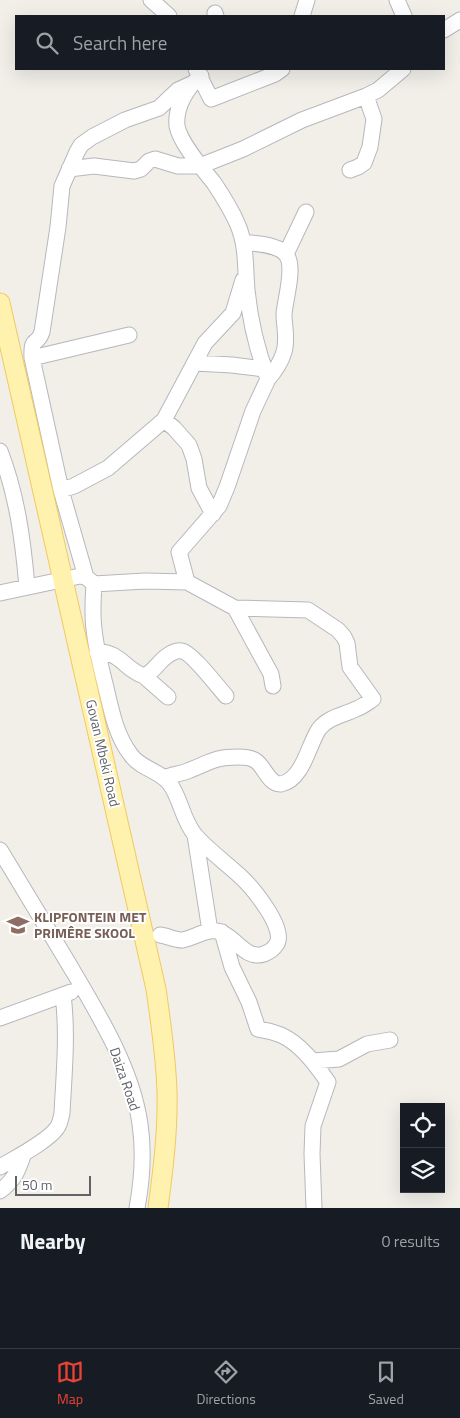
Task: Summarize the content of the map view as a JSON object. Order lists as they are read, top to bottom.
{
  "streets": {
    "main road": ["Govan Mbeki Road"],
    "street": ["Daiza Road"]
  },
  "places": {
    "school or university": ["KLIPFONTEIN MET PRIMÊRE SKOOL"]
  },
  "scale_bar": "50 m",
  "page": {
    "search": "Search here",
    "scale": "50 m",
    "heading": ["Nearby", "0 results"],
    "nav": ["Map", "Directions", "Saved"]
  }
}
